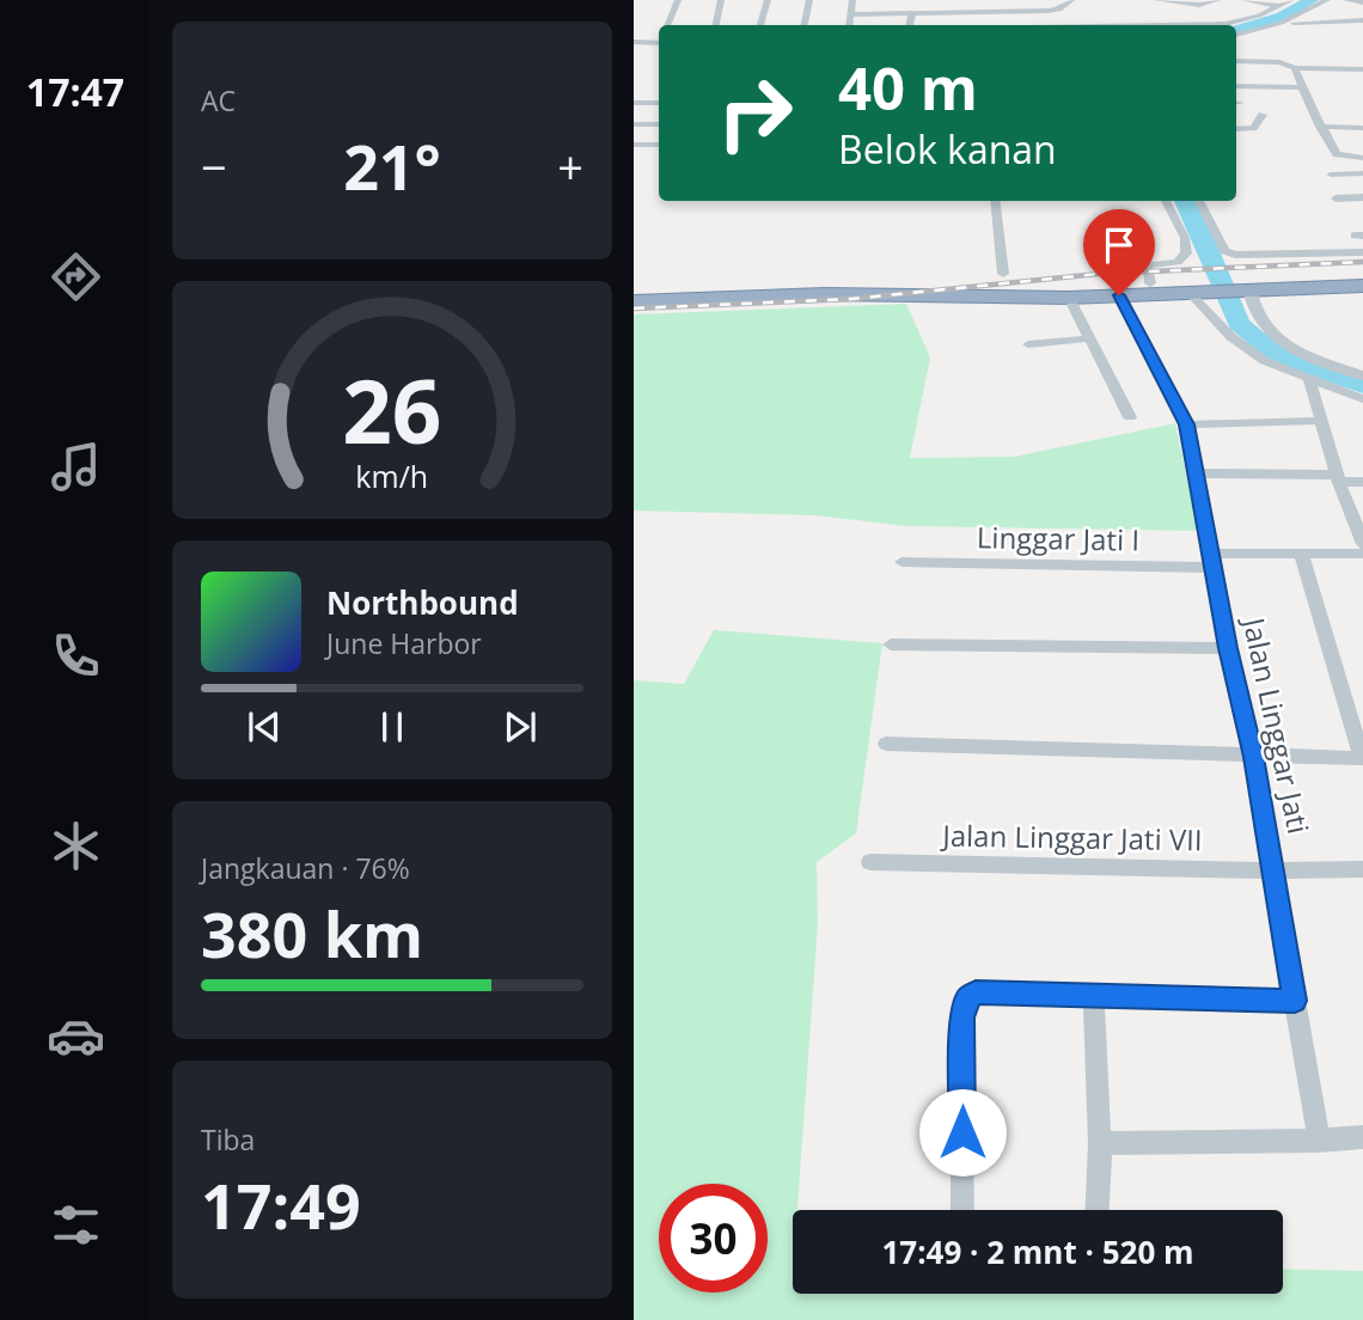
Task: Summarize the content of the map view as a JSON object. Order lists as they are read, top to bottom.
{
  "streets": {
    "street": ["Linggar Jati I", "Jalan Linggar Jati", "Jalan Linggar Jati VII"]
  },
  "crossings": [
    ["Linggar Jati I", "Jalan Linggar Jati"],
    ["Jalan Linggar Jati", "Jalan Linggar Jati VII"]
  ],
  "page": {
    "tabs": "17:47",
    "tile": [
      "AC",
      ["Jangkauan · 76%", "380 km"],
      ["Tiba", "17:49"]
    ],
    "turn": ["40 m", "Belok kanan"],
    "heat": ["−", "21°", "+"],
    "song": ["Northbound", "June Harbor"],
    "limit": "30",
    "trip": "17:49 · 2 mnt · 520 m",
    "gauge": ["26", "km/h"]
  }
}
